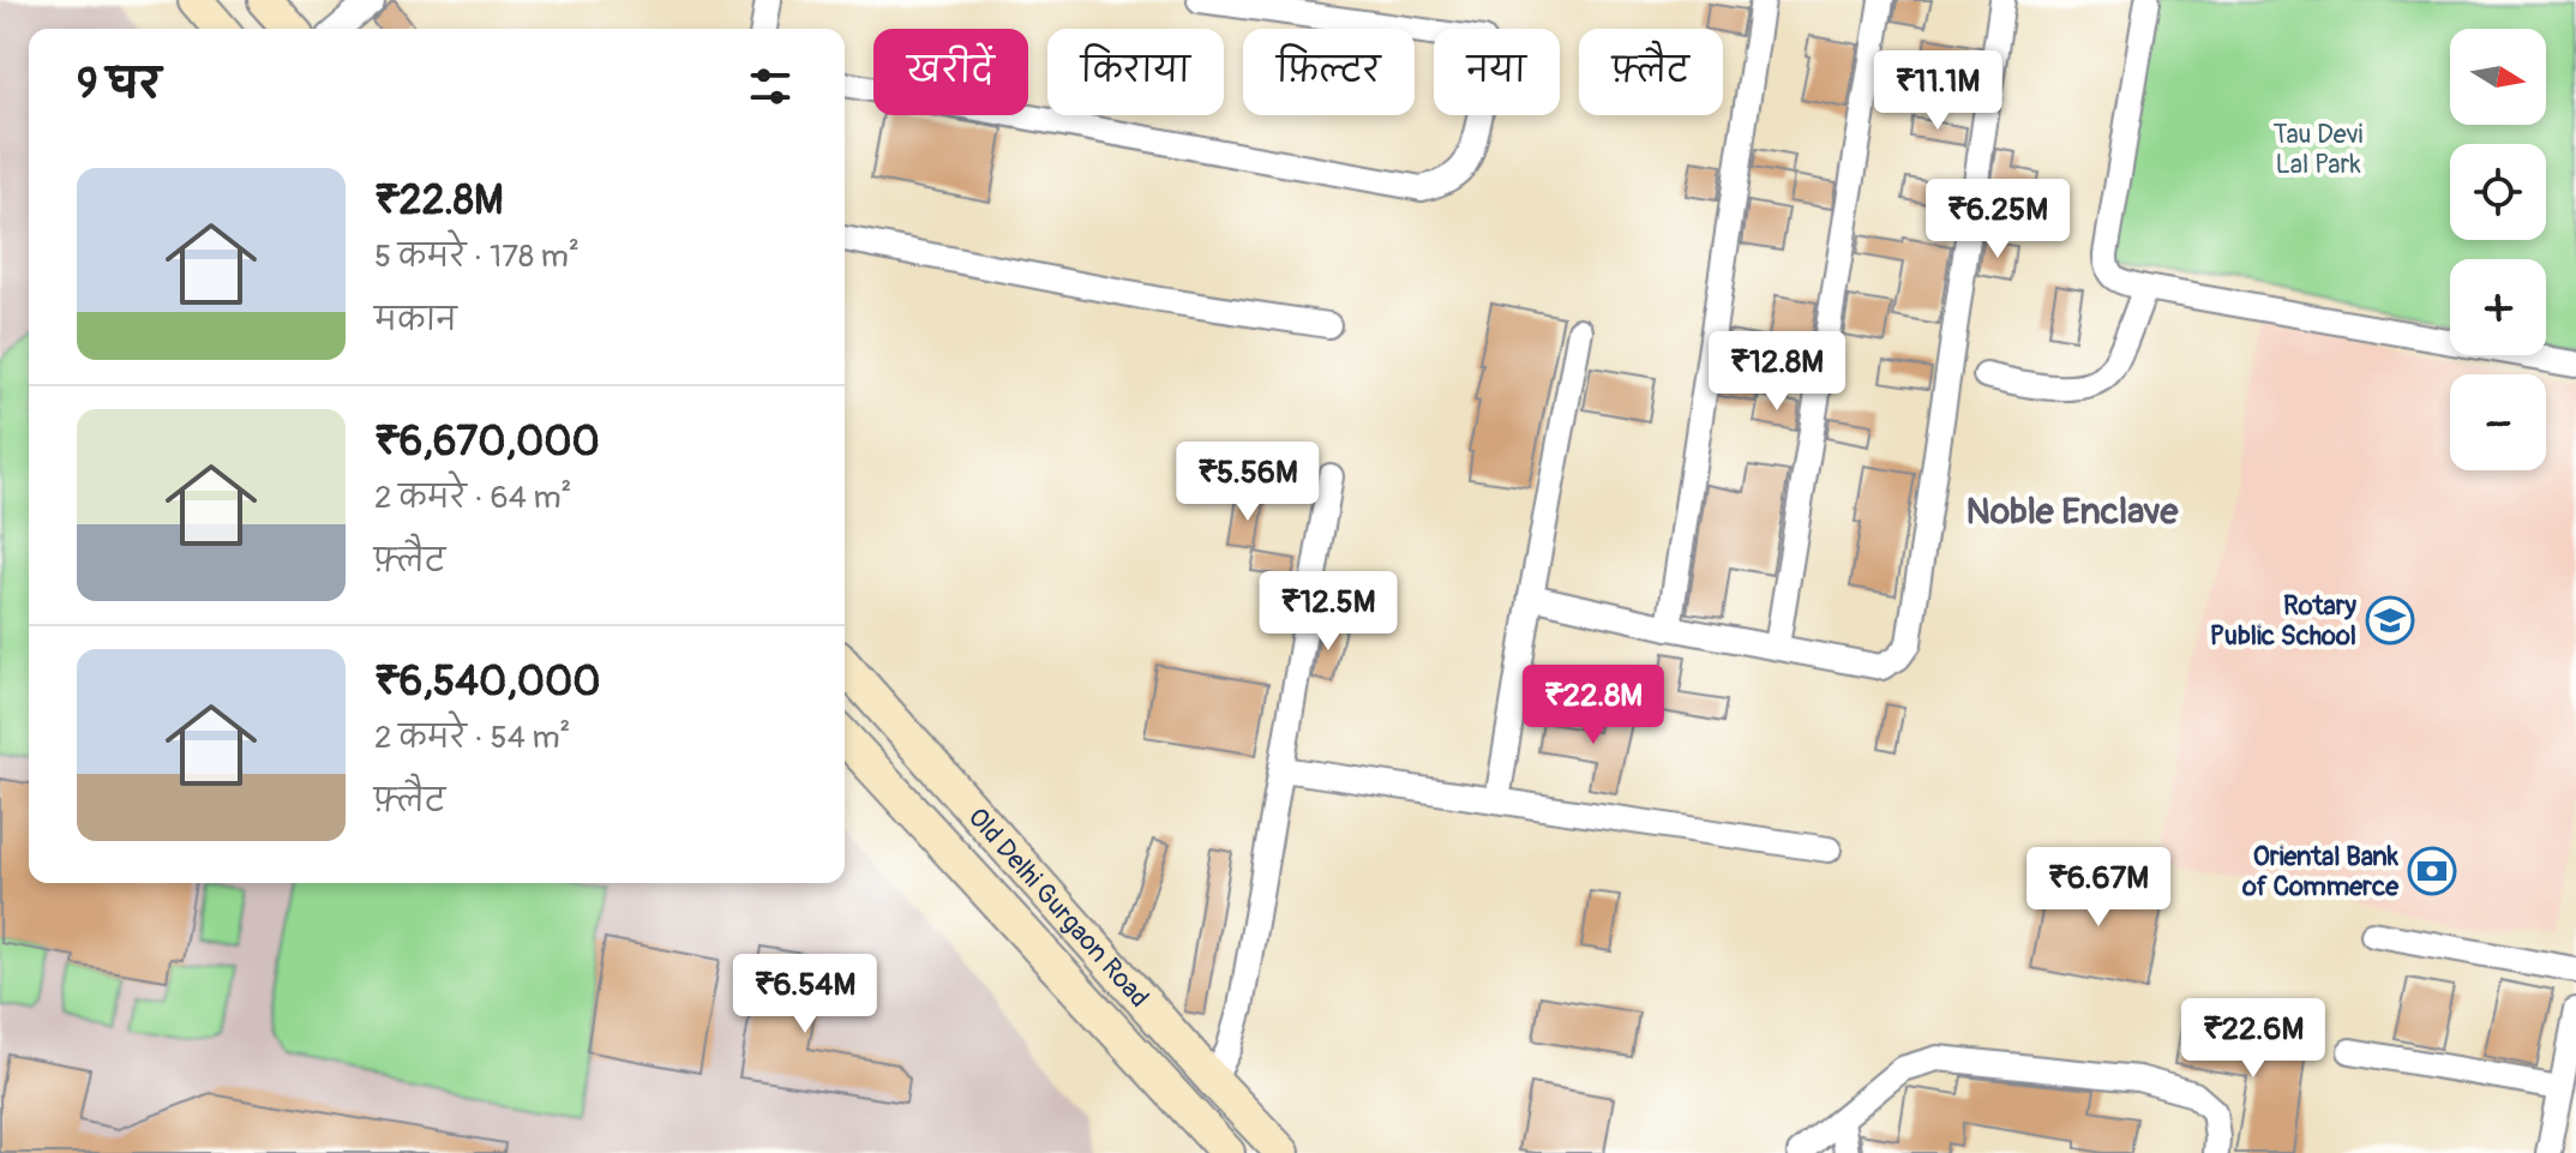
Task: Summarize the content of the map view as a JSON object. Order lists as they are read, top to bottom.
{
  "streets": {
    "main road": ["Old Delhi Gurgaon Road"]
  },
  "districts": ["Noble Enclave"],
  "parks": ["Tau Devi Lal Park"],
  "places": {
    "school or university": ["Rotary Public School"],
    "bank": ["Oriental Bank of Commerce"]
  },
  "north": "right",
  "page": {
    "map_buttons": ["+", "−"],
    "chip": [
      "खरीदें",
      "किराया",
      "फ़िल्टर",
      "नया",
      "फ़्लैट"
    ],
    "heading": "9 घर",
    "price": [
      "₹11.1M",
      "₹6.25M",
      "₹12.8M",
      "₹5.56M",
      "₹12.5M",
      "₹22.8M",
      "₹6.67M",
      "₹6.54M",
      "₹22.6M"
    ],
    "list": [
      {
        "name": "₹22.8M",
        "note": "5 कमरे · 178 m² · मकान"
      },
      {
        "name": "₹6,670,000",
        "note": "2 कमरे · 64 m² · फ़्लैट"
      },
      {
        "name": "₹6,540,000",
        "note": "2 कमरे · 54 m² · फ़्लैट"
      }
    ]
  }
}
